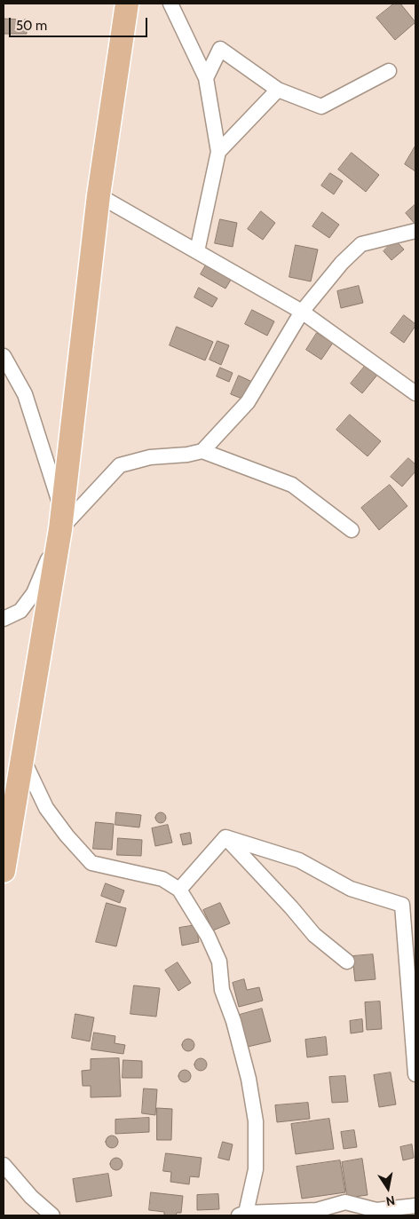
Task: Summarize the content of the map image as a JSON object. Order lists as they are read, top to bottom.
{
  "scale_bar": "50 m",
  "north": "bottom"
}
